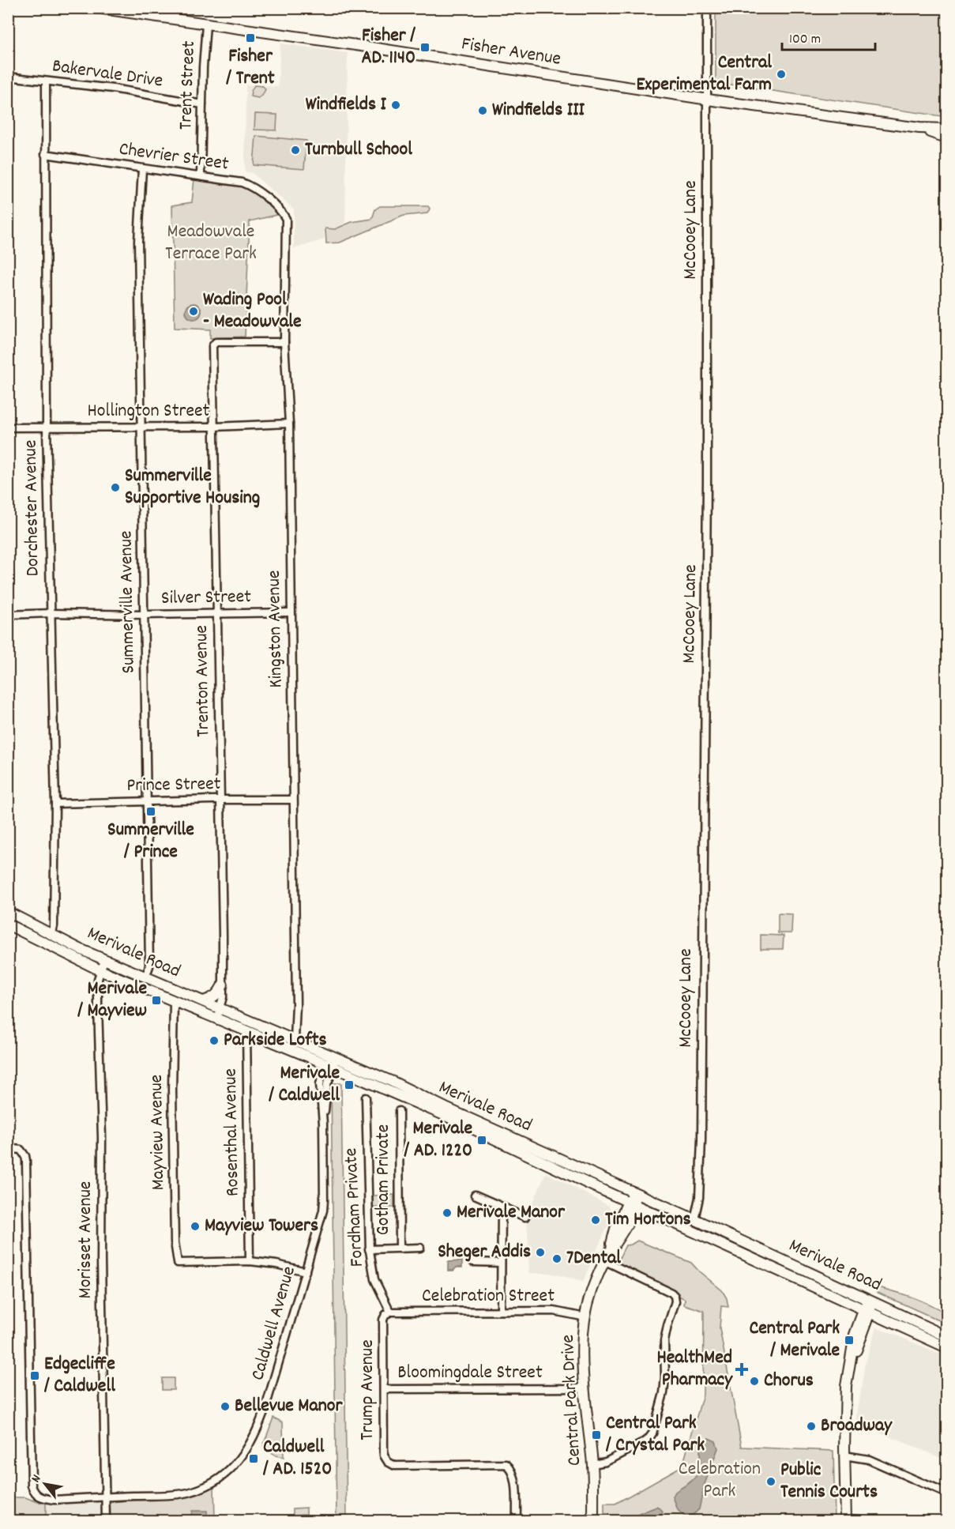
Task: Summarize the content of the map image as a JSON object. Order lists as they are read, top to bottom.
{
  "streets": {
    "main road": ["Fisher Avenue", "Merivale Road", "Central Park Drive"],
    "street": [
      "Bakervale Drive",
      "Trent Street",
      "Chevrier Street",
      "McCooey Lane",
      "Hollington Street",
      "Dorchester Avenue",
      "Silver Street",
      "Summerville Avenue",
      "Kingston Avenue",
      "Trenton Avenue",
      "Prince Street",
      "Mayview Avenue",
      "Rosenthal Avenue",
      "Gotham Private",
      "Fordham Private",
      "Morisset Avenue",
      "Celebration Street",
      "Caldwell Avenue",
      "Bloomingdale Street",
      "Trump Avenue"
    ]
  },
  "crossings": [
    ["Fisher Avenue", "Trent Street"],
    ["Fisher Avenue", "McCooey Lane"],
    ["Bakervale Drive", "Trent Street"],
    ["Bakervale Drive", "Dorchester Avenue"],
    ["Trent Street", "Chevrier Street"],
    ["Chevrier Street", "Dorchester Avenue"],
    ["Chevrier Street", "Summerville Avenue"],
    ["Chevrier Street", "Kingston Avenue"],
    ["McCooey Lane", "Merivale Road"],
    ["Hollington Street", "Dorchester Avenue"],
    ["Hollington Street", "Summerville Avenue"],
    ["Hollington Street", "Kingston Avenue"],
    ["Hollington Street", "Trenton Avenue"],
    ["Dorchester Avenue", "Silver Street"],
    ["Dorchester Avenue", "Prince Street"],
    ["Dorchester Avenue", "Merivale Road"],
    ["Silver Street", "Summerville Avenue"],
    ["Silver Street", "Kingston Avenue"],
    ["Silver Street", "Trenton Avenue"],
    ["Summerville Avenue", "Prince Street"],
    ["Summerville Avenue", "Merivale Road"],
    ["Kingston Avenue", "Trenton Avenue"],
    ["Kingston Avenue", "Prince Street"],
    ["Kingston Avenue", "Merivale Road"],
    ["Trenton Avenue", "Prince Street"],
    ["Trenton Avenue", "Merivale Road"],
    ["Merivale Road", "Mayview Avenue"],
    ["Merivale Road", "Rosenthal Avenue"],
    ["Merivale Road", "Morisset Avenue"],
    ["Merivale Road", "Caldwell Avenue"],
    ["Merivale Road", "Central Park Drive"],
    ["Mayview Avenue", "Rosenthal Avenue"],
    ["Fordham Private", "Celebration Street"],
    ["Fordham Private", "Trump Avenue"],
    ["Morisset Avenue", "Caldwell Avenue"],
    ["Celebration Street", "Trump Avenue"],
    ["Celebration Street", "Central Park Drive"],
    ["Bloomingdale Street", "Trump Avenue"],
    ["Bloomingdale Street", "Central Park Drive"]
  ],
  "parks": ["Meadowvale Terrace Park", "Celebration Park"],
  "places": {
    "transit": [
      "Fisher / Trent",
      "Fisher / AD. 1140",
      "Summerville / Prince",
      "Merivale / Mayview",
      "Merivale / Caldwell",
      "Merivale / AD. 1220",
      "Central Park / Merivale",
      "Edgecliffe / Caldwell",
      "Central Park / Crystal Park",
      "Caldwell / AD. 1520"
    ],
    "other": [
      "Central Experimental Farm",
      "Windfields I",
      "Windfields III",
      "Turnbull School",
      "Wading Pool - Meadowvale",
      "Summerville Supportive Housing",
      "Parkside Lofts",
      "Merivale Manor",
      "Tim Hortons",
      "Mayview Towers",
      "Sheger Addis",
      "7Dental",
      "Chorus",
      "Bellevue Manor",
      "Broadway",
      "Public Tennis Courts"
    ],
    "health": ["HealthMed Pharmacy"]
  },
  "scale_bar": "100 m",
  "north": "top left"
}
